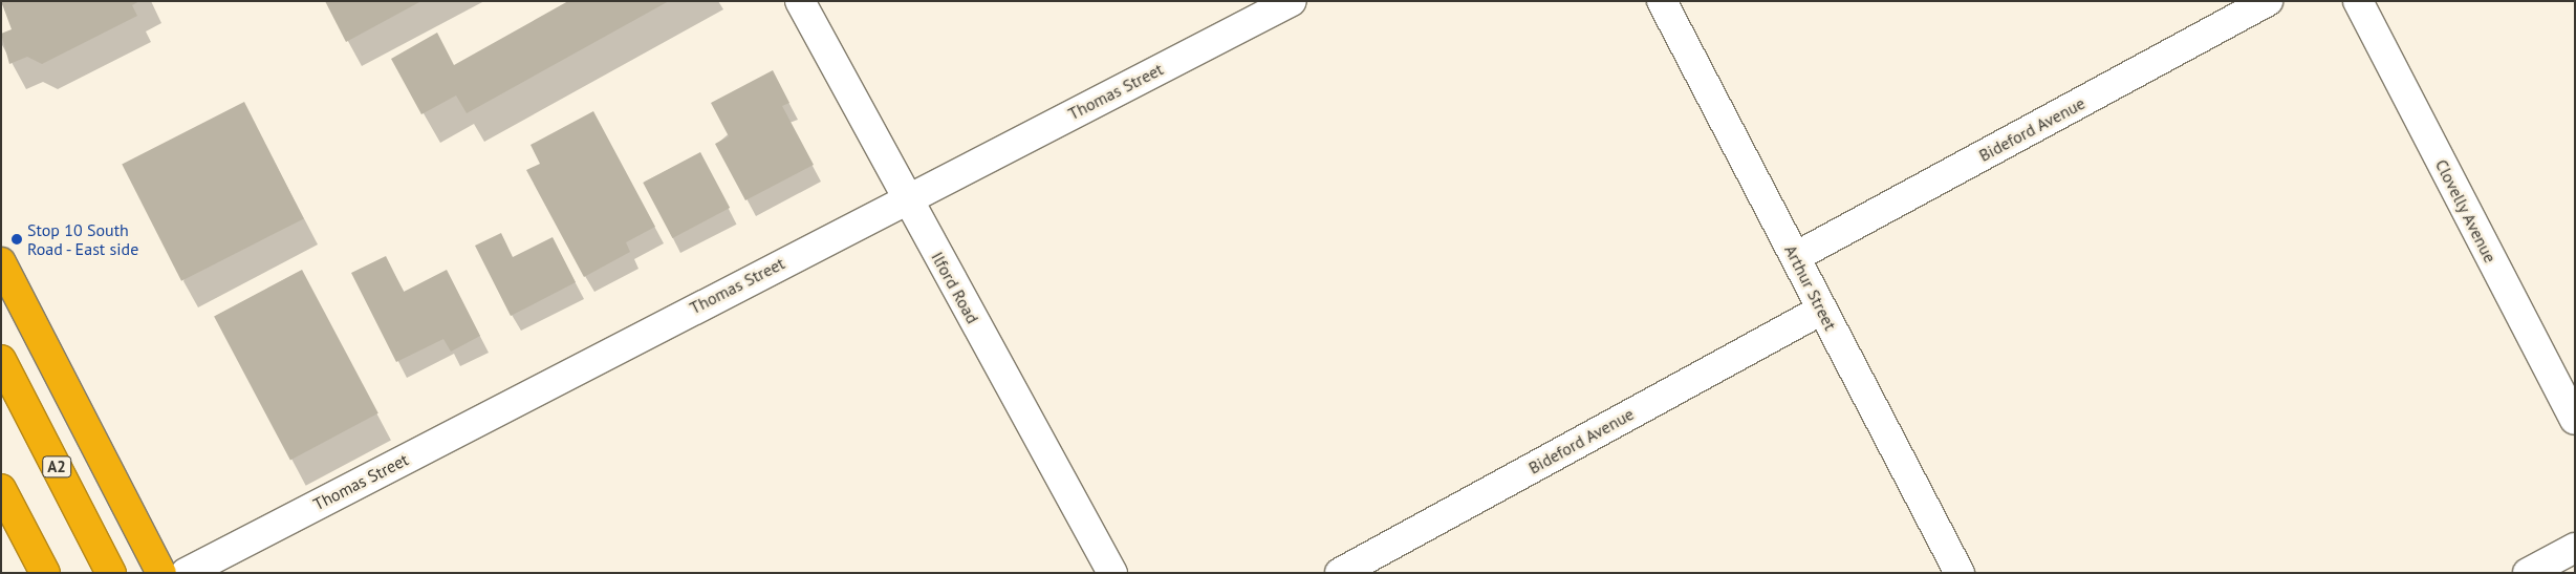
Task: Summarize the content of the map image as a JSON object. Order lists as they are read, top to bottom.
{
  "streets": {
    "highway": ["A2"],
    "street": [
      "Thomas Street",
      "Bideford Avenue",
      "Clovelly Avenue",
      "Ilford Road",
      "Arthur Street"
    ]
  },
  "crossings": [
    ["Thomas Street", "Ilford Road"],
    ["Bideford Avenue", "Arthur Street"]
  ],
  "places": ["Stop 10 South Road - East side"]
}
